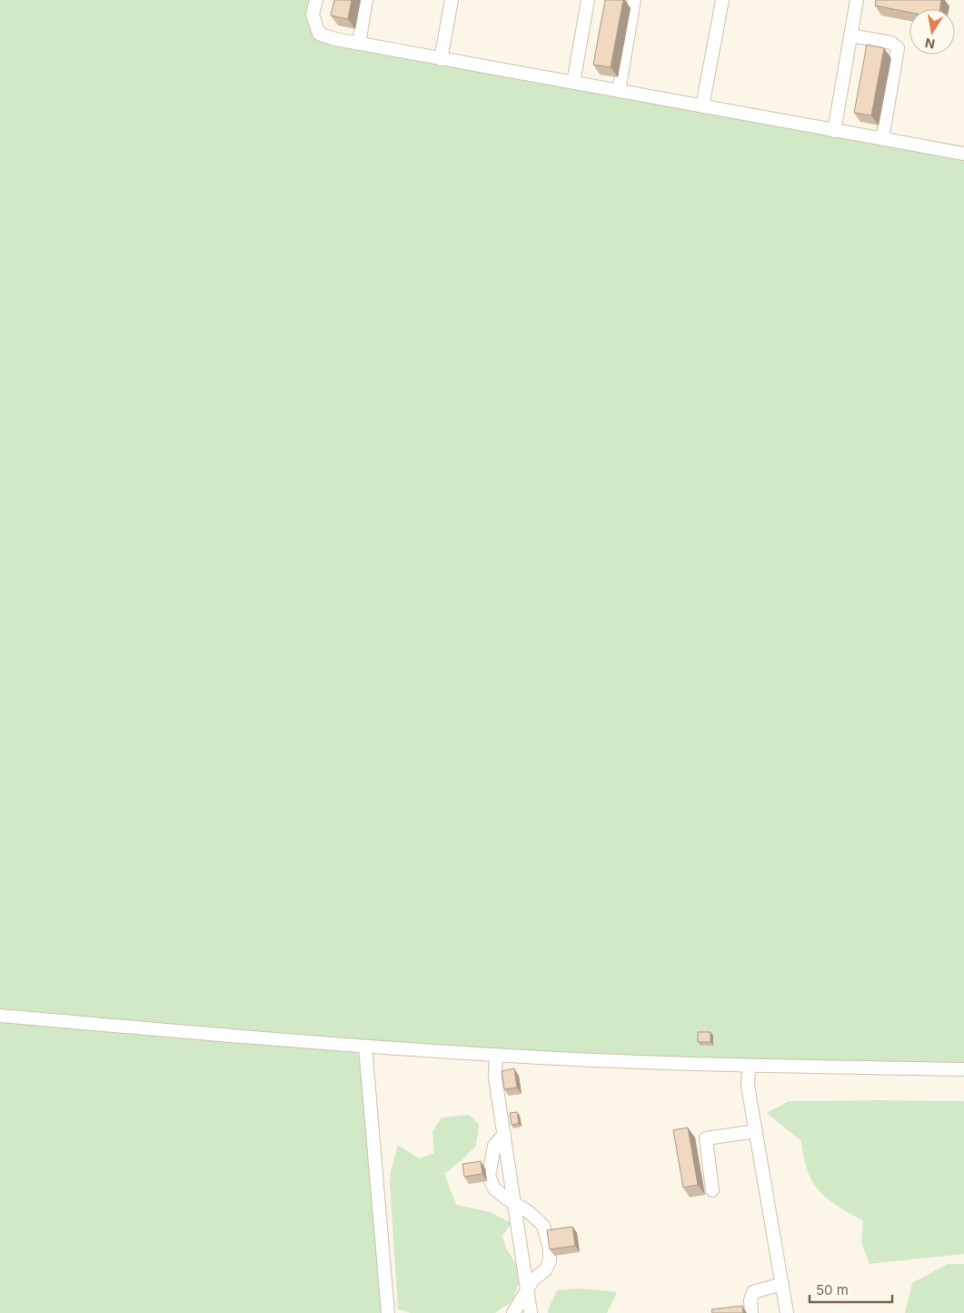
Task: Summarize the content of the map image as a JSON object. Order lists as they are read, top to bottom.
{
  "scale_bar": "50 m",
  "north": "bottom"
}
